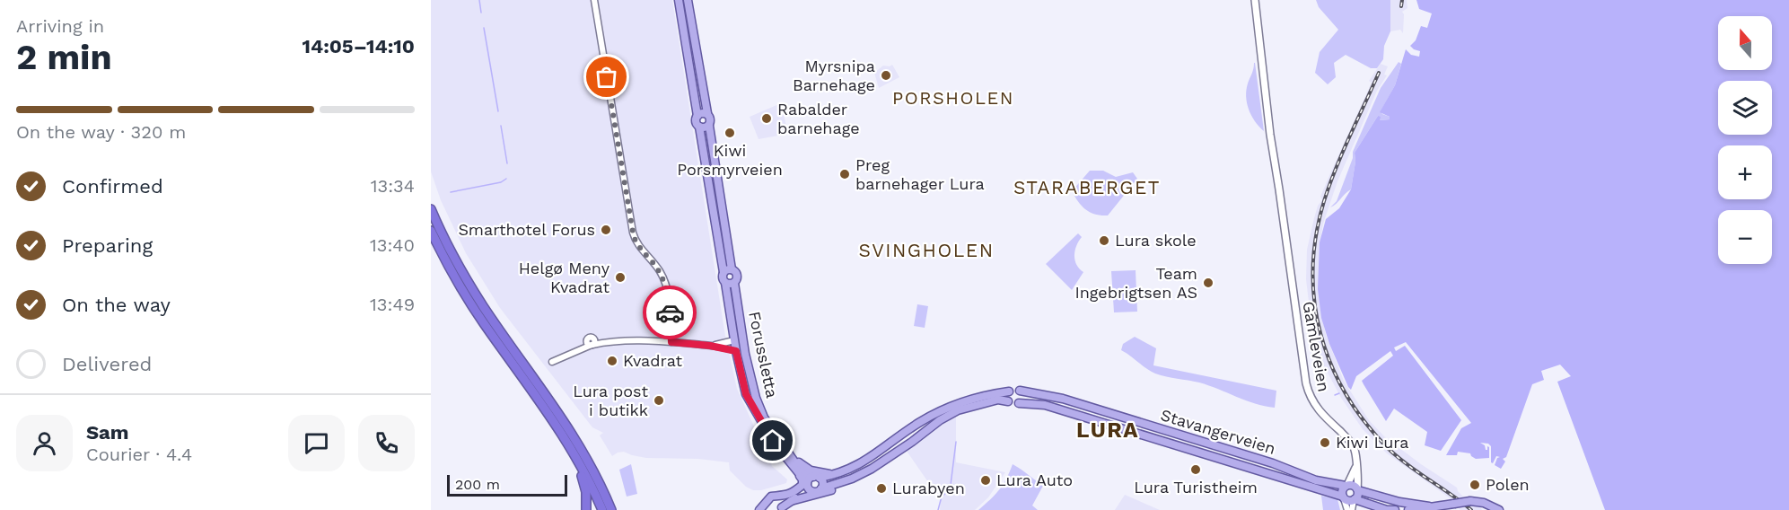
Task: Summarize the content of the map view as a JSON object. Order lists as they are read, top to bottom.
{
  "streets": {
    "main road": ["Gamleveien", "Forussletta", "Stavangerveien"]
  },
  "crossings": [
    ["Gamleveien", "Stavangerveien"]
  ],
  "districts": [
    "PORSHOLEN",
    "STARABERGET",
    "SVINGHOLEN",
    "LURA"
  ],
  "places": [
    "Myrsnipa Barnehage",
    "Rabalder barnehage",
    "Kiwi Porsmyrveien",
    "Preg barnehager Lura",
    "Smarthotel Forus",
    "Lura skole",
    "Helgø Meny Kvadrat",
    "Team Ingebrigtsen AS",
    "Kvadrat",
    "Lura post i butikk",
    "Kiwi Lura",
    "Lura Turistheim",
    "Lura Auto",
    "Polen",
    "Lurabyen"
  ],
  "scale_bar": "200 m",
  "north": "top",
  "page": {
    "heading": ["2 min", "Arriving in", "14:05–14:10"],
    "panel": ["Sam", "Courier · 4.4"],
    "map_buttons": ["+", "−"],
    "bar": "On the way · 320 m",
    "list": [
      ["Confirmed", "13:34"],
      ["Preparing", "13:40"],
      ["On the way", "13:49"],
      "Delivered"
    ],
    "scale": "200 m"
  }
}
